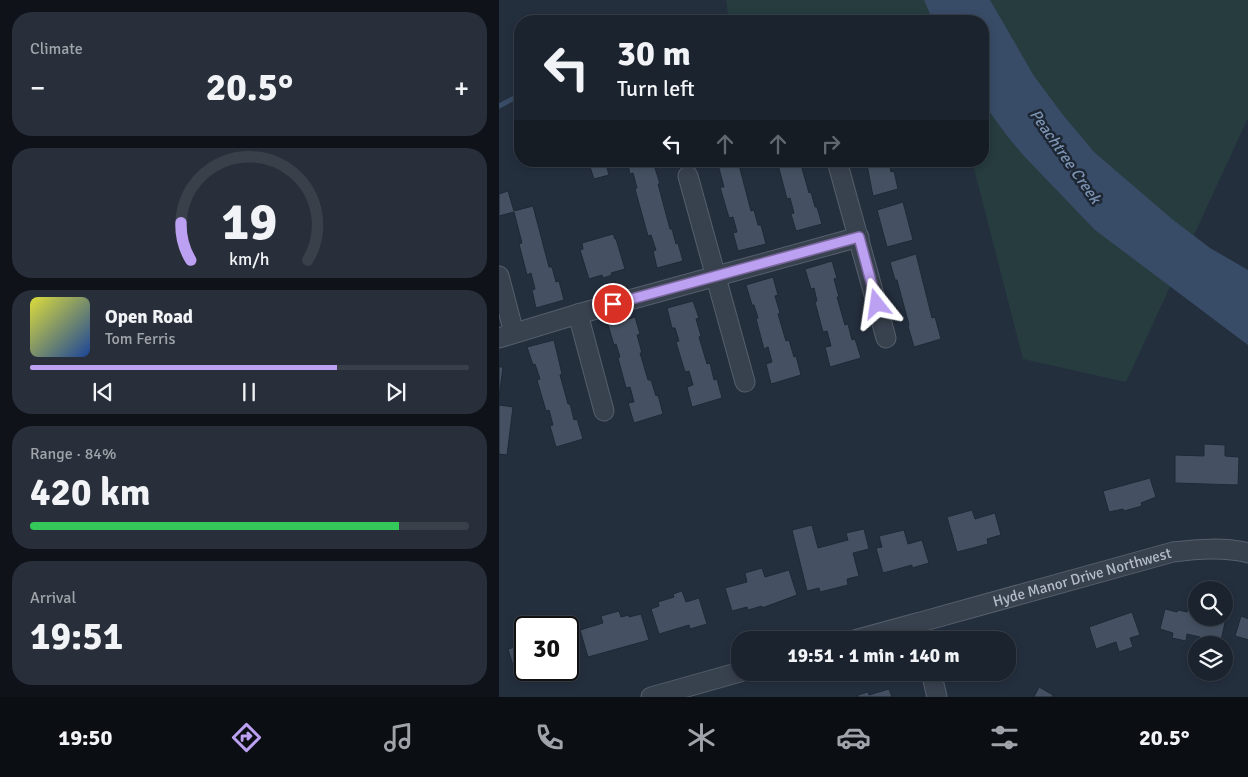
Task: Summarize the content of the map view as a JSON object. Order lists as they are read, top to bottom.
{
  "streets": {
    "street": ["Hyde Manor Drive Northwest"]
  },
  "water": ["Peachtree Creek"],
  "page": {
    "tile": [
      "Climate",
      ["Range · 84%", "420 km"],
      ["Arrival", "19:51"]
    ],
    "turn": ["30 m", "Turn left"],
    "heat": ["−", "20.5°", "+"],
    "song": ["Open Road", "Tom Ferris"],
    "limit": "30",
    "trip": "19:51 · 1 min · 140 m",
    "tabs": ["19:50", "20.5°"],
    "gauge": ["19", "km/h"]
  }
}
